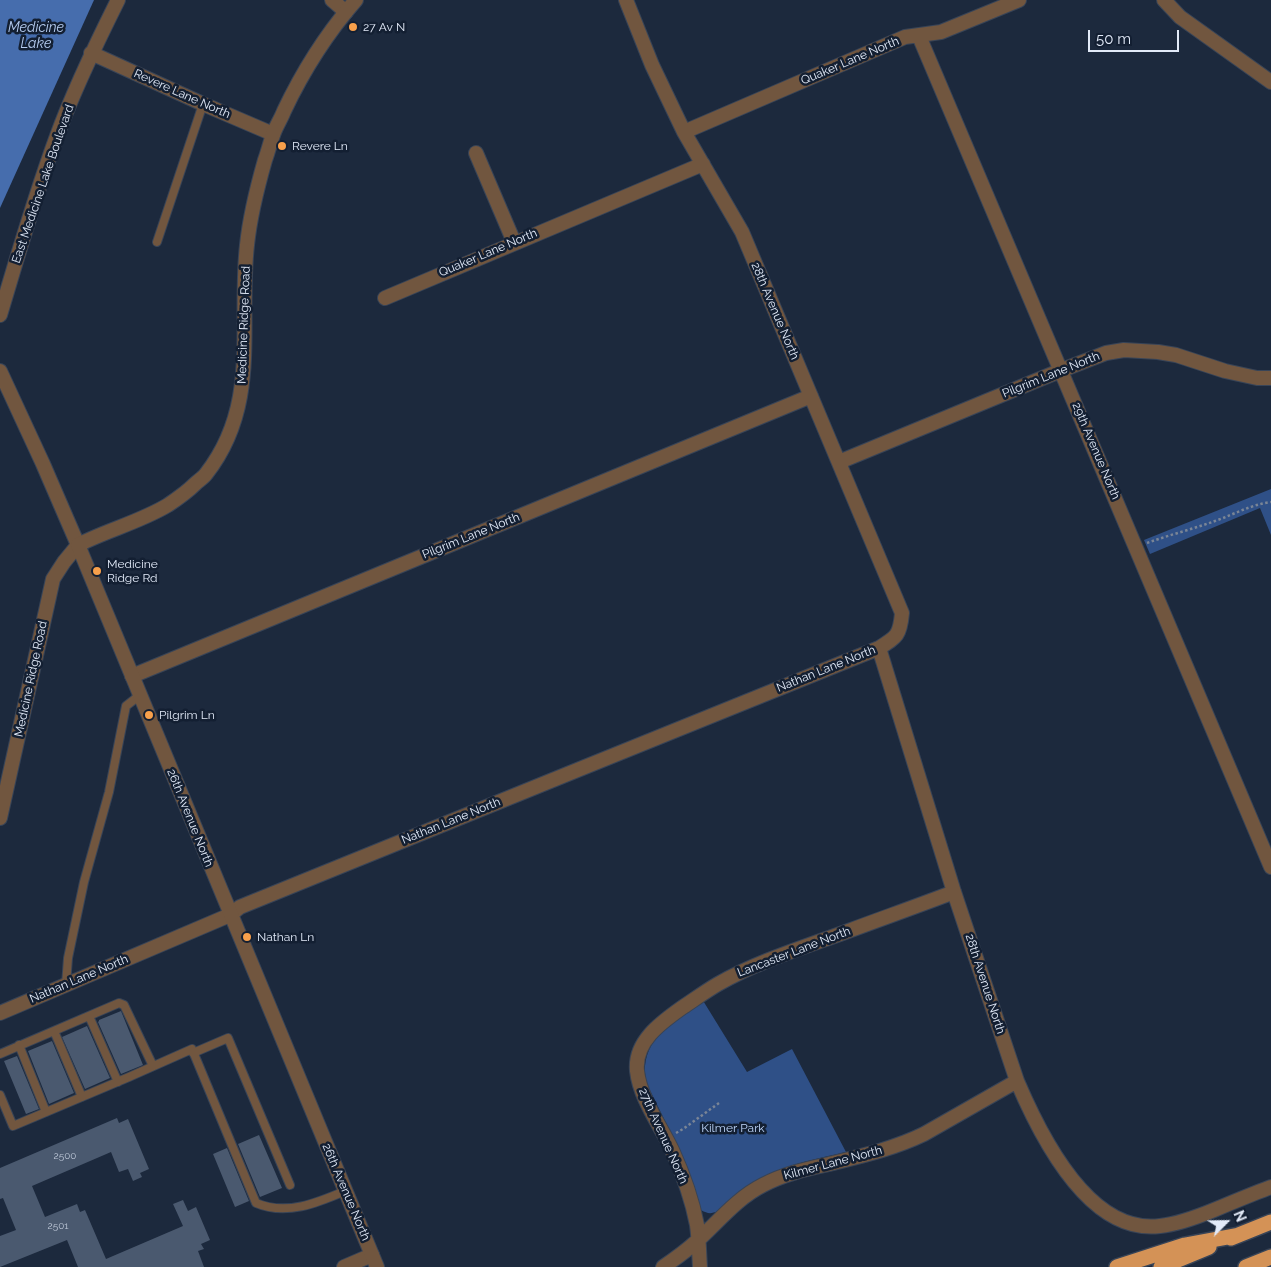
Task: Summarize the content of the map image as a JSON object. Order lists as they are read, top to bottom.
{
  "streets": {
    "street": [
      "Quaker Lane North",
      "Revere Lane North",
      "East Medicine Lake Boulevard",
      "28th Avenue North",
      "Medicine Ridge Road",
      "Pilgrim Lane North",
      "29th Avenue North",
      "Nathan Lane North",
      "26th Avenue North",
      "Lancaster Lane North",
      "27th Avenue North",
      "Kilmer Lane North"
    ]
  },
  "crossings": [
    ["Quaker Lane North", "28th Avenue North"],
    ["Quaker Lane North", "29th Avenue North"],
    ["Revere Lane North", "East Medicine Lake Boulevard"],
    ["Revere Lane North", "Medicine Ridge Road"],
    ["28th Avenue North", "Pilgrim Lane North"],
    ["28th Avenue North", "Nathan Lane North"],
    ["28th Avenue North", "Lancaster Lane North"],
    ["28th Avenue North", "Kilmer Lane North"],
    ["Medicine Ridge Road", "26th Avenue North"],
    ["Pilgrim Lane North", "29th Avenue North"],
    ["Pilgrim Lane North", "26th Avenue North"],
    ["Nathan Lane North", "26th Avenue North"],
    ["Lancaster Lane North", "27th Avenue North"],
    ["27th Avenue North", "Kilmer Lane North"]
  ],
  "water": ["Medicine Lake"],
  "parks": ["Kilmer Park"],
  "places": [
    "27 Av N",
    "Revere Ln",
    "Medicine Ridge Rd",
    "Pilgrim Ln",
    "Nathan Ln"
  ],
  "house_numbers": ["2500", "2501"],
  "scale_bar": "50 m",
  "north": "top right"
}
